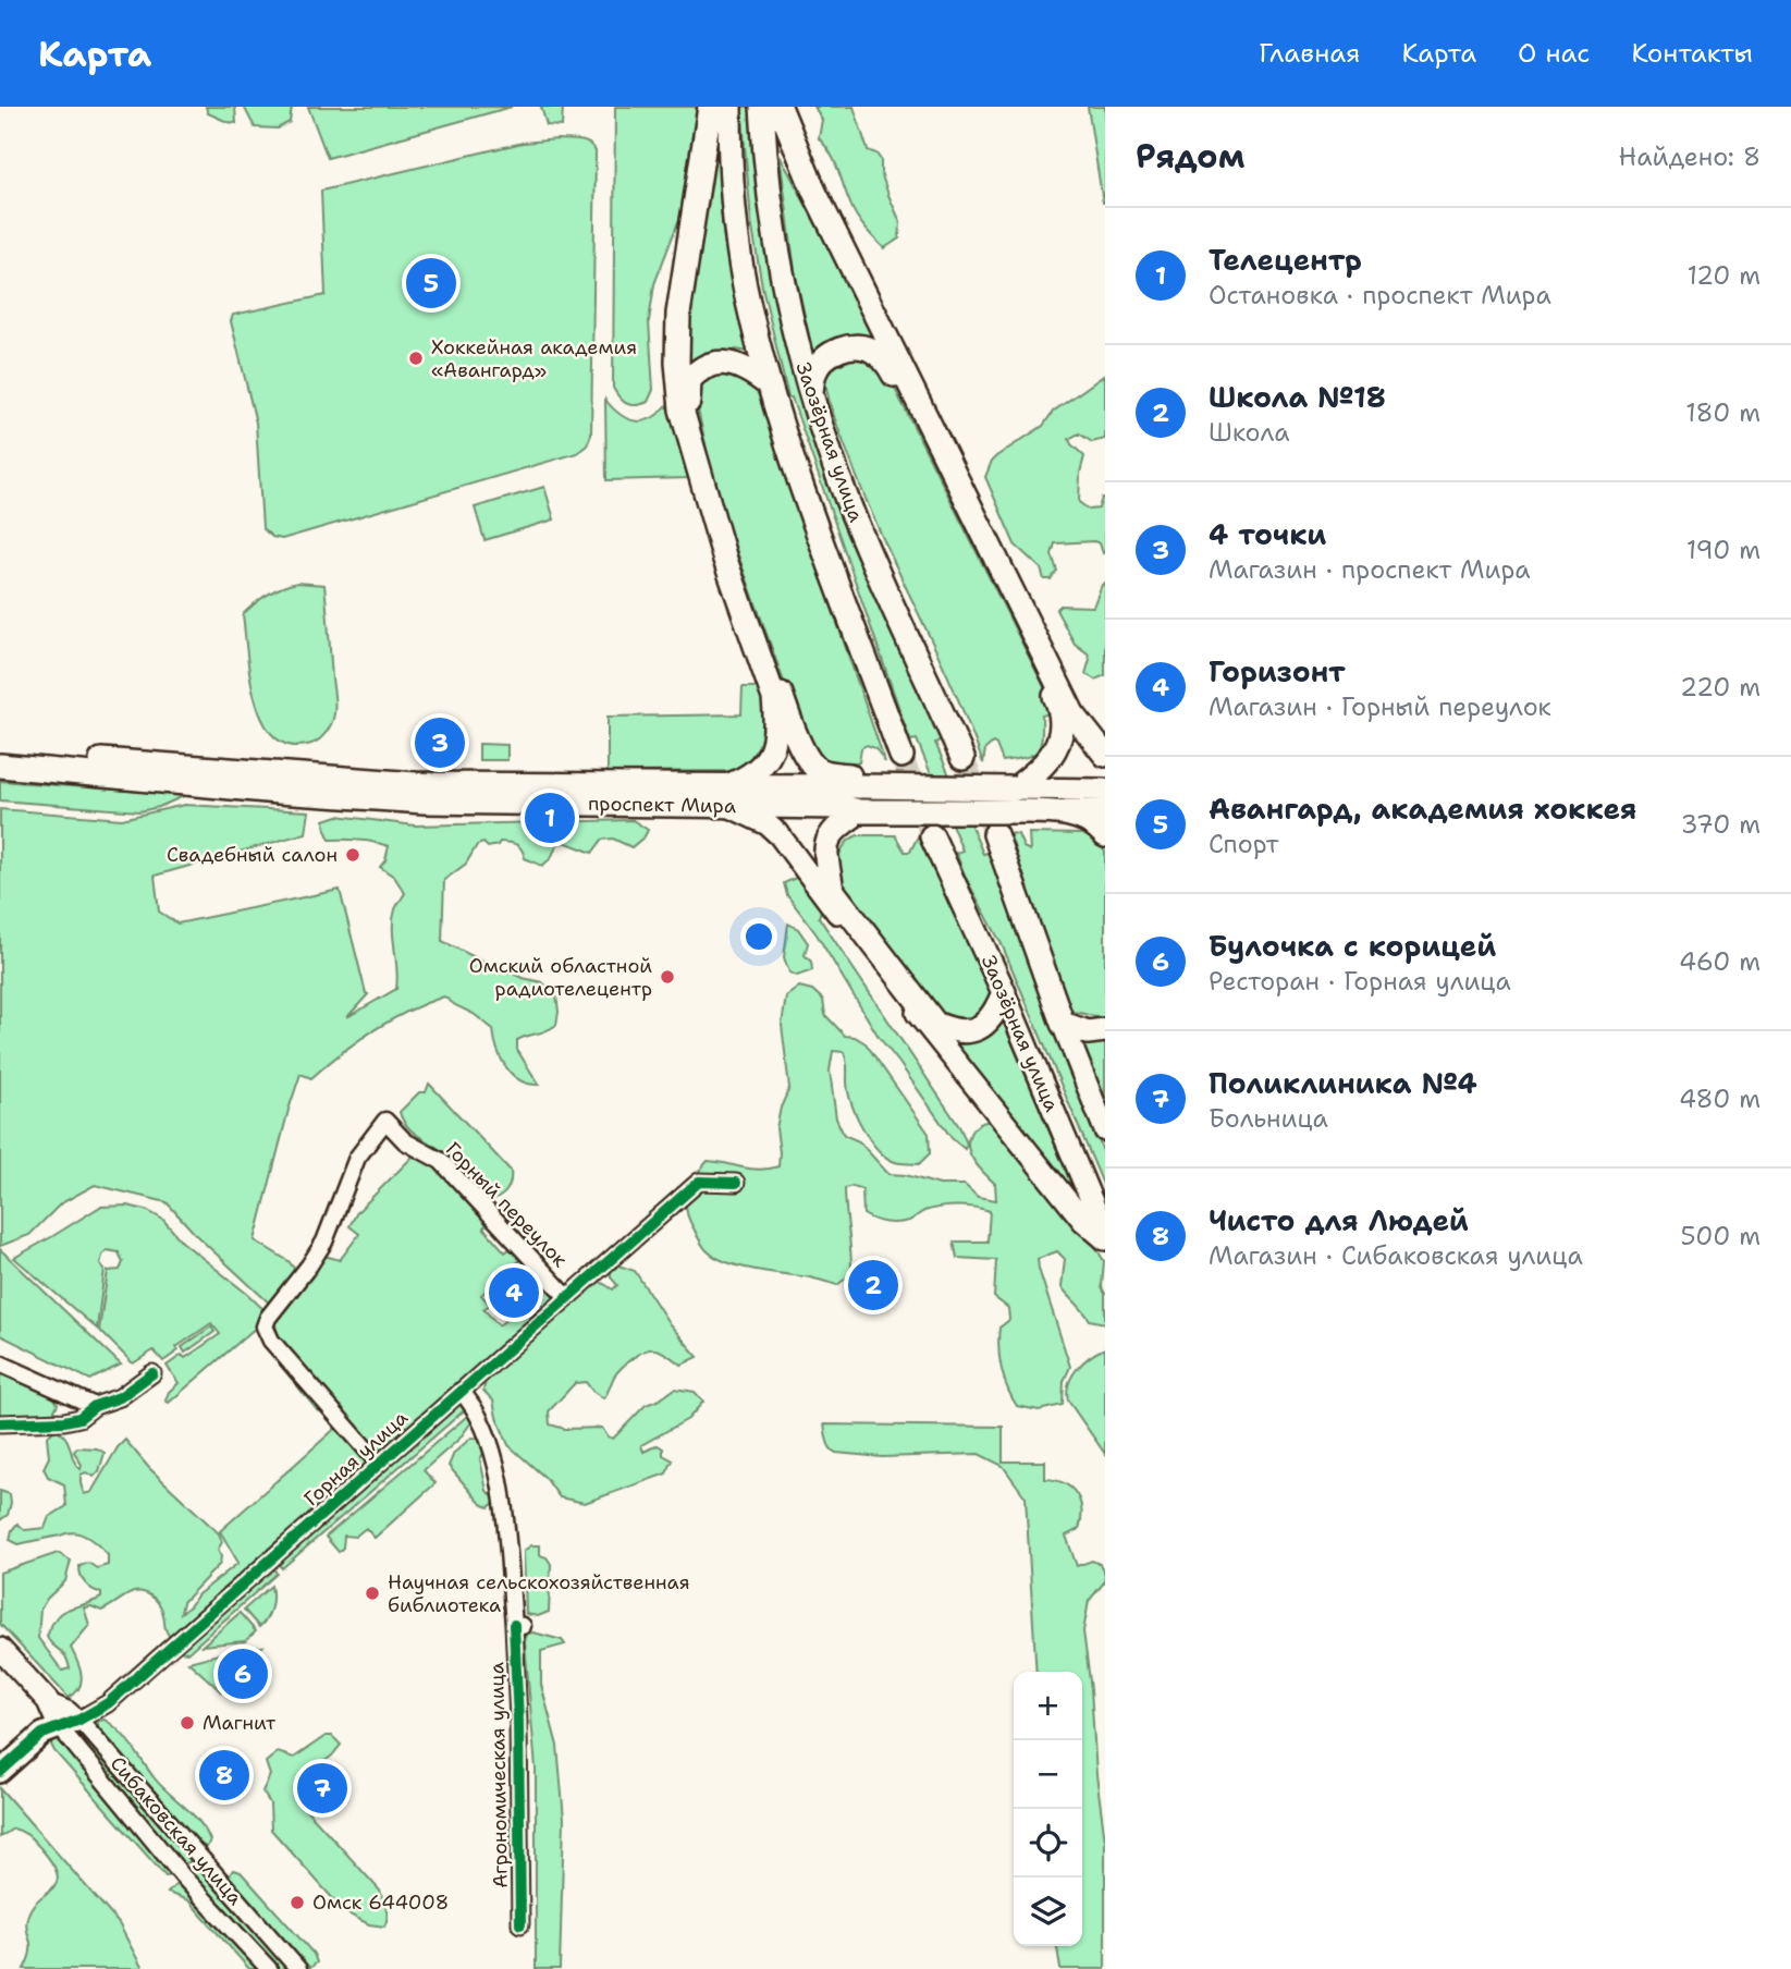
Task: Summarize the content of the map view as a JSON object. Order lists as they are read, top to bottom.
{
  "streets": {
    "main road": [
      "Заозёрная улица",
      "проспект Мира",
      "Горная улица",
      "Сибаковская улица"
    ],
    "street": ["Горный переулок", "Агрономическая улица"]
  },
  "crossings": [
    ["Горный переулок", "Горная улица"],
    ["Горная улица", "Агрономическая улица"],
    ["Горная улица", "Сибаковская улица"]
  ],
  "places": [
    "Хоккейная академия «Авангард»",
    "Свадебный салон",
    "Омский областной радиотелецентр",
    "Научная сельскохозяйственная библиотека",
    "Магнит",
    "Омск 644008"
  ],
  "page": {
    "header": "Карта",
    "nav": [
      "Главная",
      "Карта",
      "О нас",
      "Контакты"
    ],
    "heading": ["Рядом", "Найдено: 8"],
    "list": [
      {
        "mark": "1",
        "name": "Телецентр",
        "note": "Остановка · проспект Мира",
        "value": "120 m"
      },
      {
        "mark": "2",
        "name": "Школа №18",
        "note": "Школа",
        "value": "180 m"
      },
      {
        "mark": "3",
        "name": "4 точки",
        "note": "Магазин · проспект Мира",
        "value": "190 m"
      },
      {
        "mark": "4",
        "name": "Горизонт",
        "note": "Магазин · Горный переулок",
        "value": "220 m"
      },
      {
        "mark": "5",
        "name": "Авангард, академия хоккея",
        "note": "Спорт",
        "value": "370 m"
      },
      {
        "mark": "6",
        "name": "Булочка с корицей",
        "note": "Ресторан · Горная улица",
        "value": "460 m"
      },
      {
        "mark": "7",
        "name": "Поликлиника №4",
        "note": "Больница",
        "value": "480 m"
      },
      {
        "mark": "8",
        "name": "Чисто для Людей",
        "note": "Магазин · Сибаковская улица",
        "value": "500 m"
      }
    ],
    "pins": [
      "5",
      "3",
      "1",
      "2",
      "4",
      "6",
      "8",
      "7"
    ],
    "map_buttons": ["+", "−"]
  }
}
